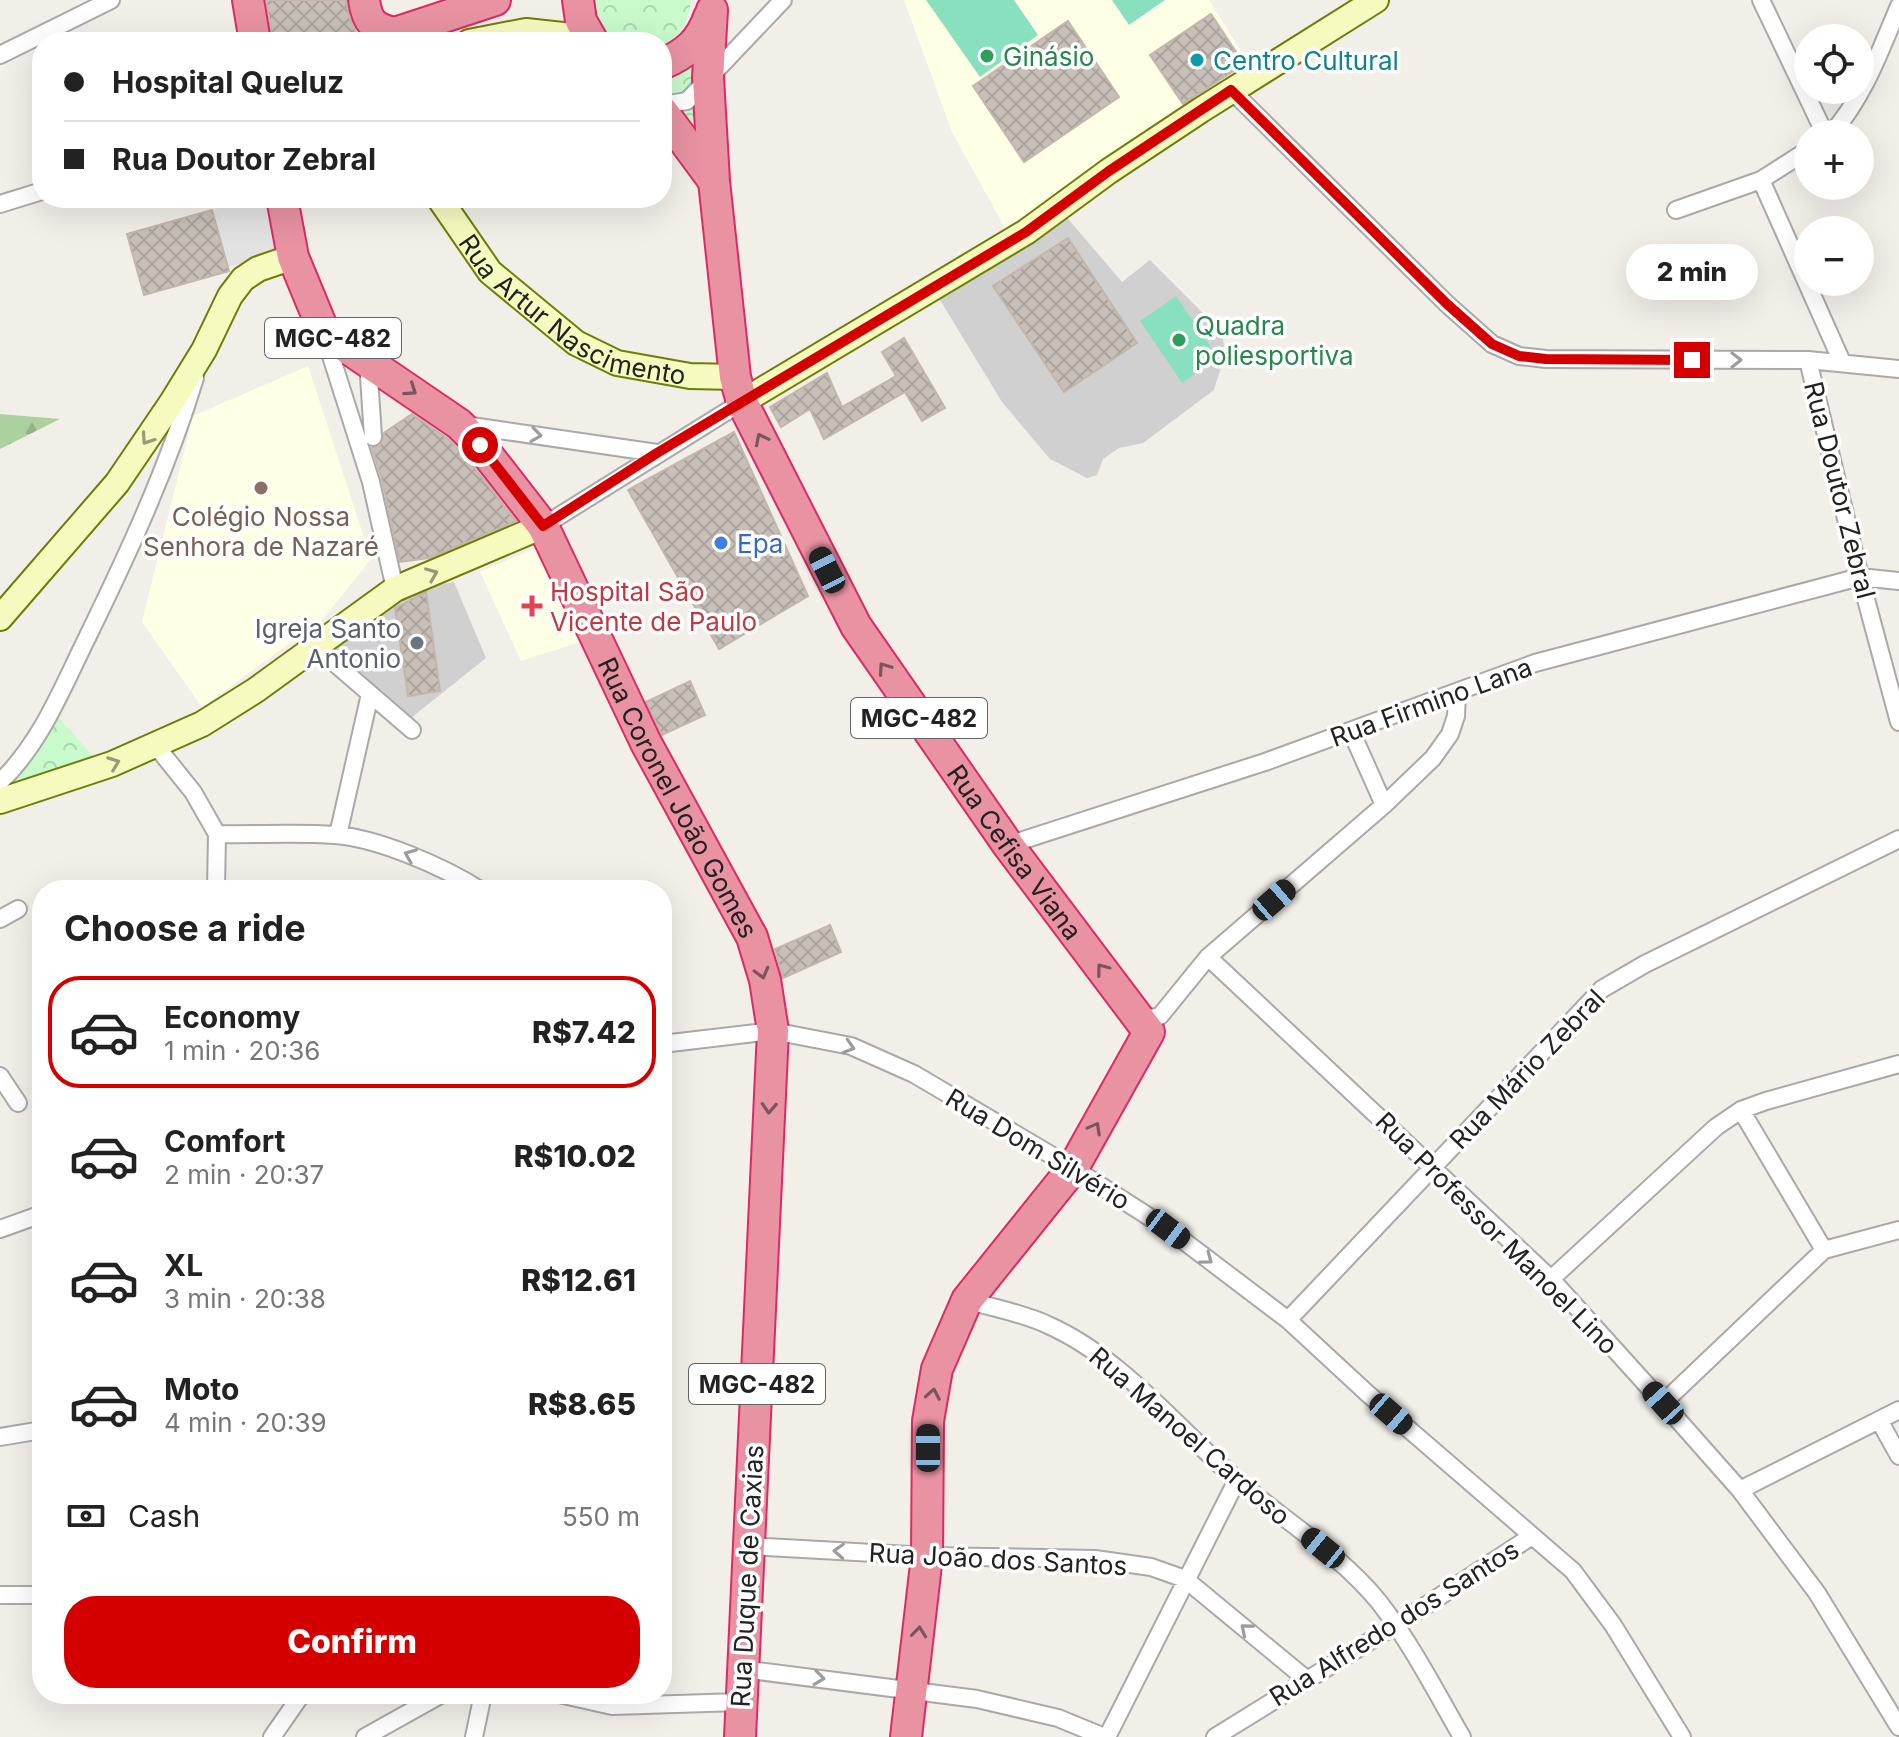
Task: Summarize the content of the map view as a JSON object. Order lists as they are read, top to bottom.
{
  "streets": {
    "highway": [
      "MGC-482",
      "Rua Coronel João Gomes",
      "Rua Cefisa Viana",
      "Rua Duque de Caxias"
    ],
    "street": [
      "Rua Artur Nascimento",
      "Rua Doutor Zebral",
      "Rua Firmino Lana",
      "Rua Mário Zebral",
      "Rua Dom Silvério",
      "Rua Professor Manoel Lino",
      "Rua Manoel Cardoso",
      "Rua João dos Santos",
      "Rua Alfredo dos Santos"
    ]
  },
  "crossings": [
    ["Rua Artur Nascimento", "Rua Cefisa Viana"],
    ["MGC-482", "Rua Coronel João Gomes"],
    ["MGC-482", "Rua Cefisa Viana"],
    ["Rua Doutor Zebral", "Rua Firmino Lana"],
    ["Rua Firmino Lana", "Rua Cefisa Viana"],
    ["Rua Coronel João Gomes", "Rua Dom Silvério"],
    ["Rua Coronel João Gomes", "Rua Duque de Caxias"],
    ["Rua Mário Zebral", "Rua Dom Silvério"],
    ["Rua Mário Zebral", "Rua Professor Manoel Lino"],
    ["Rua Dom Silvério", "Rua Duque de Caxias"],
    ["Rua Dom Silvério", "Rua Alfredo dos Santos"],
    ["Rua Manoel Cardoso", "Rua Alfredo dos Santos"],
    ["Rua João dos Santos", "Rua Duque de Caxias"],
    ["Rua João dos Santos", "Rua Alfredo dos Santos"]
  ],
  "one_way": [
    "Rua Doutor Zebral",
    "Rua Coronel João Gomes",
    "Rua Cefisa Viana",
    "Rua Dom Silvério"
  ],
  "places": {
    "other": [
      "Ginásio",
      "Centro Cultural",
      "Quadra poliesportiva",
      "Colégio Nossa Senhora de Nazaré",
      "Epa",
      "Igreja Santo Antonio"
    ],
    "health": ["Hospital São Vicente de Paulo"]
  },
  "page": {
    "map_buttons": ["+", "−"],
    "banner": ["Hospital Queluz", "Rua Doutor Zebral"],
    "bubble": "2 min",
    "heading": "Choose a ride",
    "list": [
      {
        "name": "Economy",
        "note": "1 min · 20:36",
        "value": "R$7.42"
      },
      {
        "name": "Comfort",
        "note": "2 min · 20:37",
        "value": "R$10.02"
      },
      {
        "name": "XL",
        "note": "3 min · 20:38",
        "value": "R$12.61"
      },
      {
        "name": "Moto",
        "note": "4 min · 20:39",
        "value": "R$8.65"
      }
    ],
    "pay": ["Cash", "550 m"],
    "buttons": "Confirm"
  }
}
